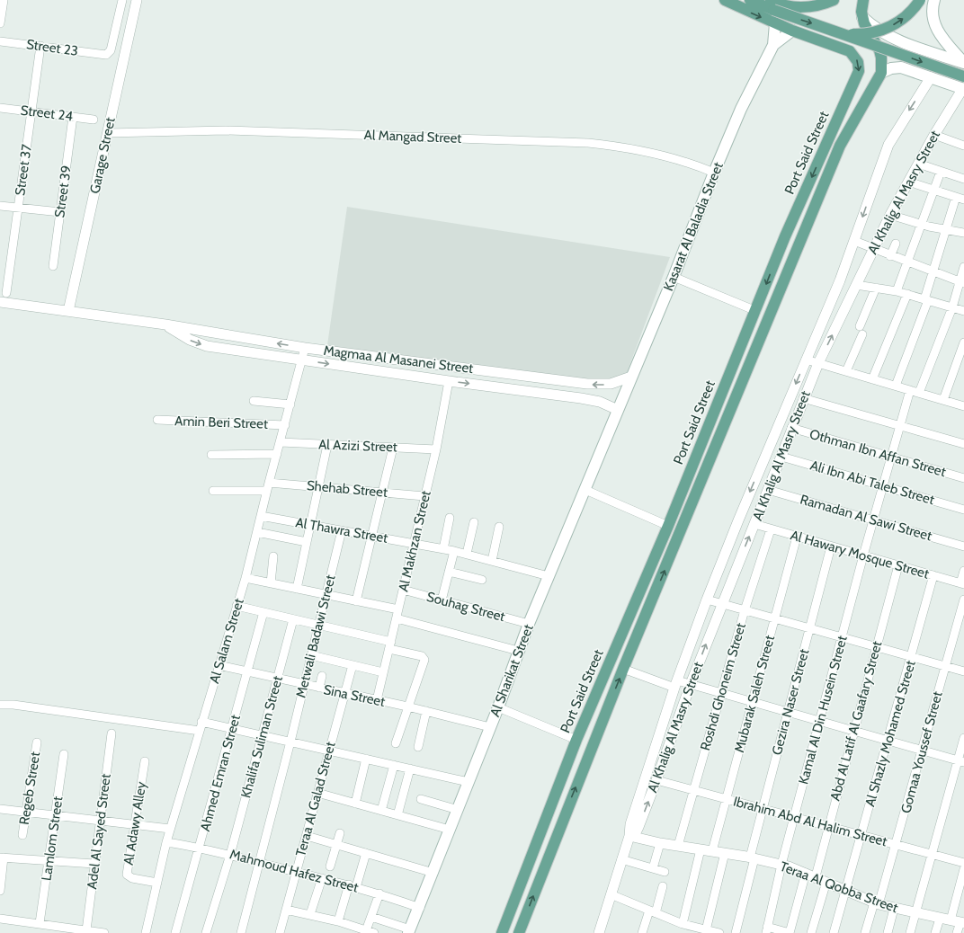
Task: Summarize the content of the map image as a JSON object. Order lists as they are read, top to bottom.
{
  "streets": {
    "main road": ["Port Said Street", "Kasarat Al Baladia Street", "Al Sharikat Street"],
    "street": [
      "Street 23",
      "Street 24",
      "Al Mangad Street",
      "Garage Street",
      "Street 37",
      "Street 39",
      "Al Khalig Al Masry Street",
      "Magmaa Al Masanei Street",
      "Amin Beri Street",
      "Al Azizi Street",
      "Othman Ibn Affan Street",
      "Ali Ibn Abi Taleb Street",
      "Shehab Street",
      "Ramadan Al Sawi Street",
      "Al Thawra Street",
      "Al Makhzan Street",
      "Al Hawary Mosque Street",
      "Souhag Street",
      "Metwali Badawi Street",
      "Al Salam Street",
      "Roshdi Ghoneim Street",
      "Mubarak Saleh Street",
      "Sina Street",
      "Gezira Naser Street",
      "Kamal Al Din Husein Street",
      "Abd Al Latif Al Gaafary Street",
      "Al Shazly Mohamed Street",
      "Khalifa Suliman Street",
      "Gomaa Youssef Street",
      "Ahmed Emran Street",
      "Regeb Street",
      "Teraa Al Galad Street",
      "Ibrahim Abd Al Halim Street",
      "Al Adawy Alley",
      "Adel Al Sayed Street",
      "Lamlom Street",
      "Mahmoud Hafez Street",
      "Teraa Al Qobba Street"
    ]
  },
  "crossings": [
    ["Street 23", "Street 37"],
    ["Street 24", "Street 37"],
    ["Street 24", "Street 39"],
    ["Al Mangad Street", "Garage Street"],
    ["Al Mangad Street", "Kasarat Al Baladia Street"],
    ["Port Said Street", "Kasarat Al Baladia Street"],
    ["Garage Street", "Magmaa Al Masanei Street"],
    ["Al Khalig Al Masry Street", "Othman Ibn Affan Street"],
    ["Al Khalig Al Masry Street", "Ali Ibn Abi Taleb Street"],
    ["Al Khalig Al Masry Street", "Ramadan Al Sawi Street"],
    ["Al Khalig Al Masry Street", "Al Hawary Mosque Street"],
    ["Al Khalig Al Masry Street", "Ibrahim Abd Al Halim Street"],
    ["Al Khalig Al Masry Street", "Teraa Al Qobba Street"],
    ["Kasarat Al Baladia Street", "Magmaa Al Masanei Street"],
    ["Kasarat Al Baladia Street", "Al Sharikat Street"],
    ["Magmaa Al Masanei Street", "Al Makhzan Street"],
    ["Magmaa Al Masanei Street", "Al Salam Street"],
    ["Magmaa Al Masanei Street", "Al Sharikat Street"],
    ["Amin Beri Street", "Al Salam Street"],
    ["Al Azizi Street", "Al Makhzan Street"],
    ["Al Azizi Street", "Al Salam Street"],
    ["Othman Ibn Affan Street", "Kamal Al Din Husein Street"],
    ["Ali Ibn Abi Taleb Street", "Kamal Al Din Husein Street"],
    ["Shehab Street", "Al Makhzan Street"],
    ["Shehab Street", "Al Salam Street"],
    ["Ramadan Al Sawi Street", "Kamal Al Din Husein Street"],
    ["Al Thawra Street", "Al Makhzan Street"],
    ["Al Thawra Street", "Metwali Badawi Street"],
    ["Al Thawra Street", "Al Salam Street"],
    ["Al Thawra Street", "Al Sharikat Street"],
    ["Al Makhzan Street", "Souhag Street"],
    ["Al Makhzan Street", "Sina Street"],
    ["Al Hawary Mosque Street", "Roshdi Ghoneim Street"],
    ["Al Hawary Mosque Street", "Mubarak Saleh Street"],
    ["Al Hawary Mosque Street", "Gezira Naser Street"],
    ["Al Hawary Mosque Street", "Kamal Al Din Husein Street"],
    ["Al Hawary Mosque Street", "Abd Al Latif Al Gaafary Street"],
    ["Al Hawary Mosque Street", "Al Shazly Mohamed Street"],
    ["Souhag Street", "Al Sharikat Street"],
    ["Metwali Badawi Street", "Sina Street"],
    ["Metwali Badawi Street", "Mahmoud Hafez Street"],
    ["Al Salam Street", "Sina Street"],
    ["Al Salam Street", "Al Adawy Alley"],
    ["Al Salam Street", "Mahmoud Hafez Street"],
    ["Al Sharikat Street", "Sina Street"],
    ["Al Sharikat Street", "Mahmoud Hafez Street"],
    ["Roshdi Ghoneim Street", "Ibrahim Abd Al Halim Street"],
    ["Roshdi Ghoneim Street", "Teraa Al Qobba Street"],
    ["Mubarak Saleh Street", "Ibrahim Abd Al Halim Street"],
    ["Mubarak Saleh Street", "Teraa Al Qobba Street"],
    ["Sina Street", "Khalifa Suliman Street"],
    ["Sina Street", "Ahmed Emran Street"],
    ["Sina Street", "Teraa Al Galad Street"],
    ["Gezira Naser Street", "Ibrahim Abd Al Halim Street"],
    ["Gezira Naser Street", "Teraa Al Qobba Street"],
    ["Kamal Al Din Husein Street", "Ibrahim Abd Al Halim Street"],
    ["Kamal Al Din Husein Street", "Teraa Al Qobba Street"],
    ["Abd Al Latif Al Gaafary Street", "Ibrahim Abd Al Halim Street"],
    ["Abd Al Latif Al Gaafary Street", "Teraa Al Qobba Street"],
    ["Al Shazly Mohamed Street", "Ibrahim Abd Al Halim Street"],
    ["Al Shazly Mohamed Street", "Teraa Al Qobba Street"],
    ["Khalifa Suliman Street", "Mahmoud Hafez Street"],
    ["Gomaa Youssef Street", "Ibrahim Abd Al Halim Street"],
    ["Gomaa Youssef Street", "Teraa Al Qobba Street"],
    ["Ahmed Emran Street", "Mahmoud Hafez Street"],
    ["Teraa Al Galad Street", "Mahmoud Hafez Street"]
  ]
}
